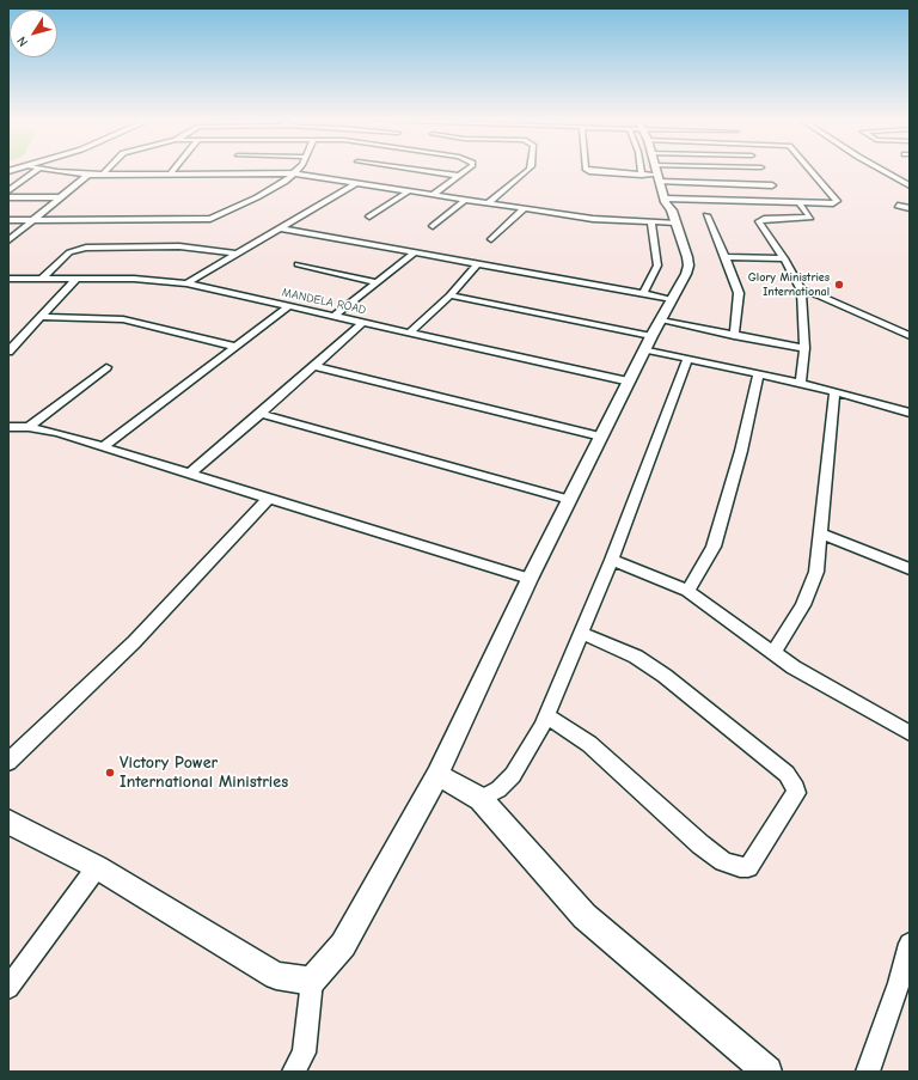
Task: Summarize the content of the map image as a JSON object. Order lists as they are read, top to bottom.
{
  "streets": {
    "street": ["MANDELA ROAD"]
  },
  "places": ["Glory Ministries International", "Victory Power International Ministries"],
  "north": "bottom left"
}
